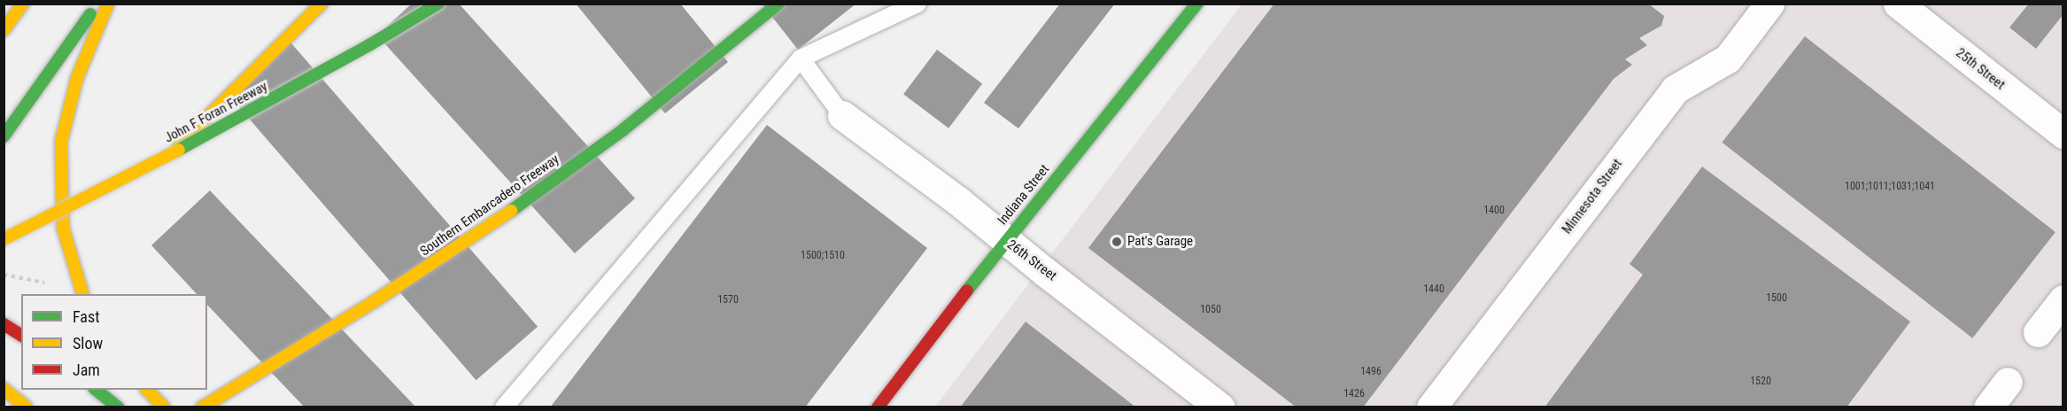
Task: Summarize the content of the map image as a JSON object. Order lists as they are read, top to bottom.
{
  "streets": {
    "main road": ["John F Foran Freeway", "Indiana Street", "Southern Embarcadero Freeway"],
    "street": ["25th Street", "Minnesota Street", "26th Street"]
  },
  "crossings": [
    ["Indiana Street", "26th Street"]
  ],
  "places": ["Pat's Garage"],
  "house_numbers": [
    "1001;1011;1031;1041",
    "1400",
    "1500;1510",
    "1440",
    "1500",
    "1570",
    "1050",
    "1496",
    "1520",
    "1426"
  ],
  "legend": ["Fast", "Slow", "Jam"]
}
